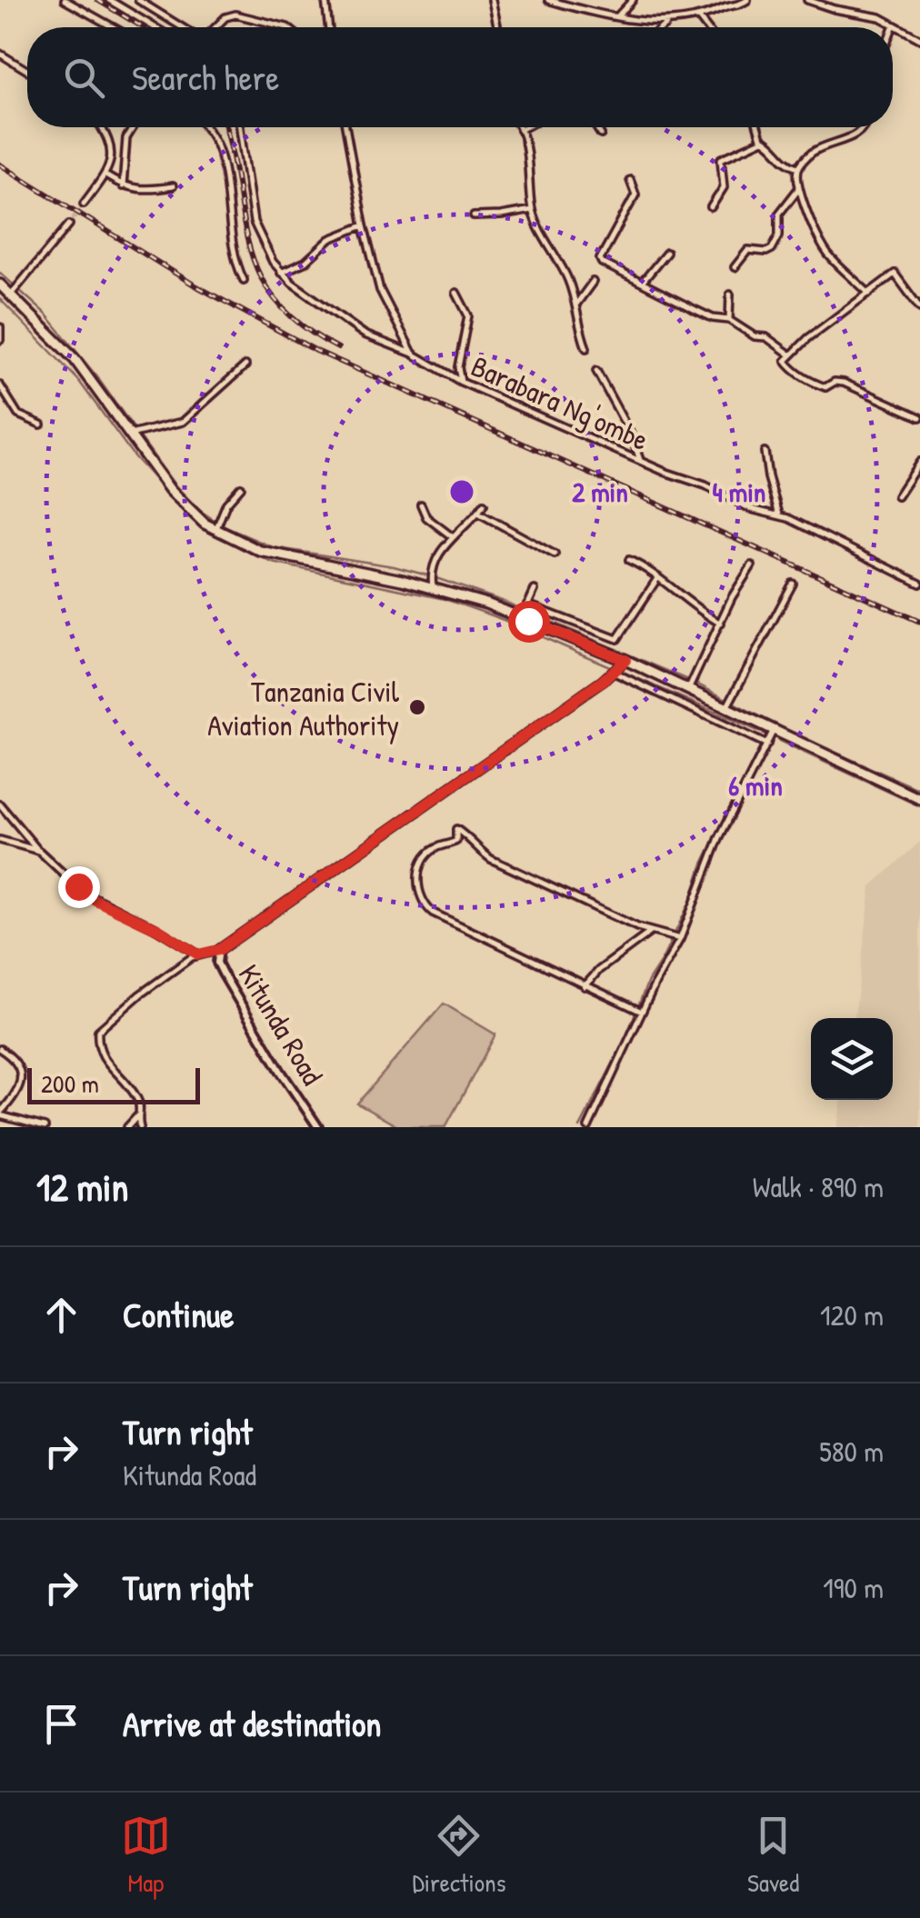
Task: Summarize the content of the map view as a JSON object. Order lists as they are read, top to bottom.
{
  "streets": {
    "street": ["Barabara Ng'ombe", "Kitunda Road"]
  },
  "places": ["Tanzania Civil Aviation Authority"],
  "scale_bar": "200 m",
  "page": {
    "search": "Search here",
    "scale": "200 m",
    "heading": ["12 min", "Walk · 890 m"],
    "list": [
      ["Continue", "120 m"],
      ["Turn right", "Kitunda Road", "580 m"],
      ["Turn right", "190 m"],
      "Arrive at destination"
    ],
    "nav": ["Map", "Directions", "Saved"]
  },
  "rings": ["2 min", "4 min", "6 min"]
}
